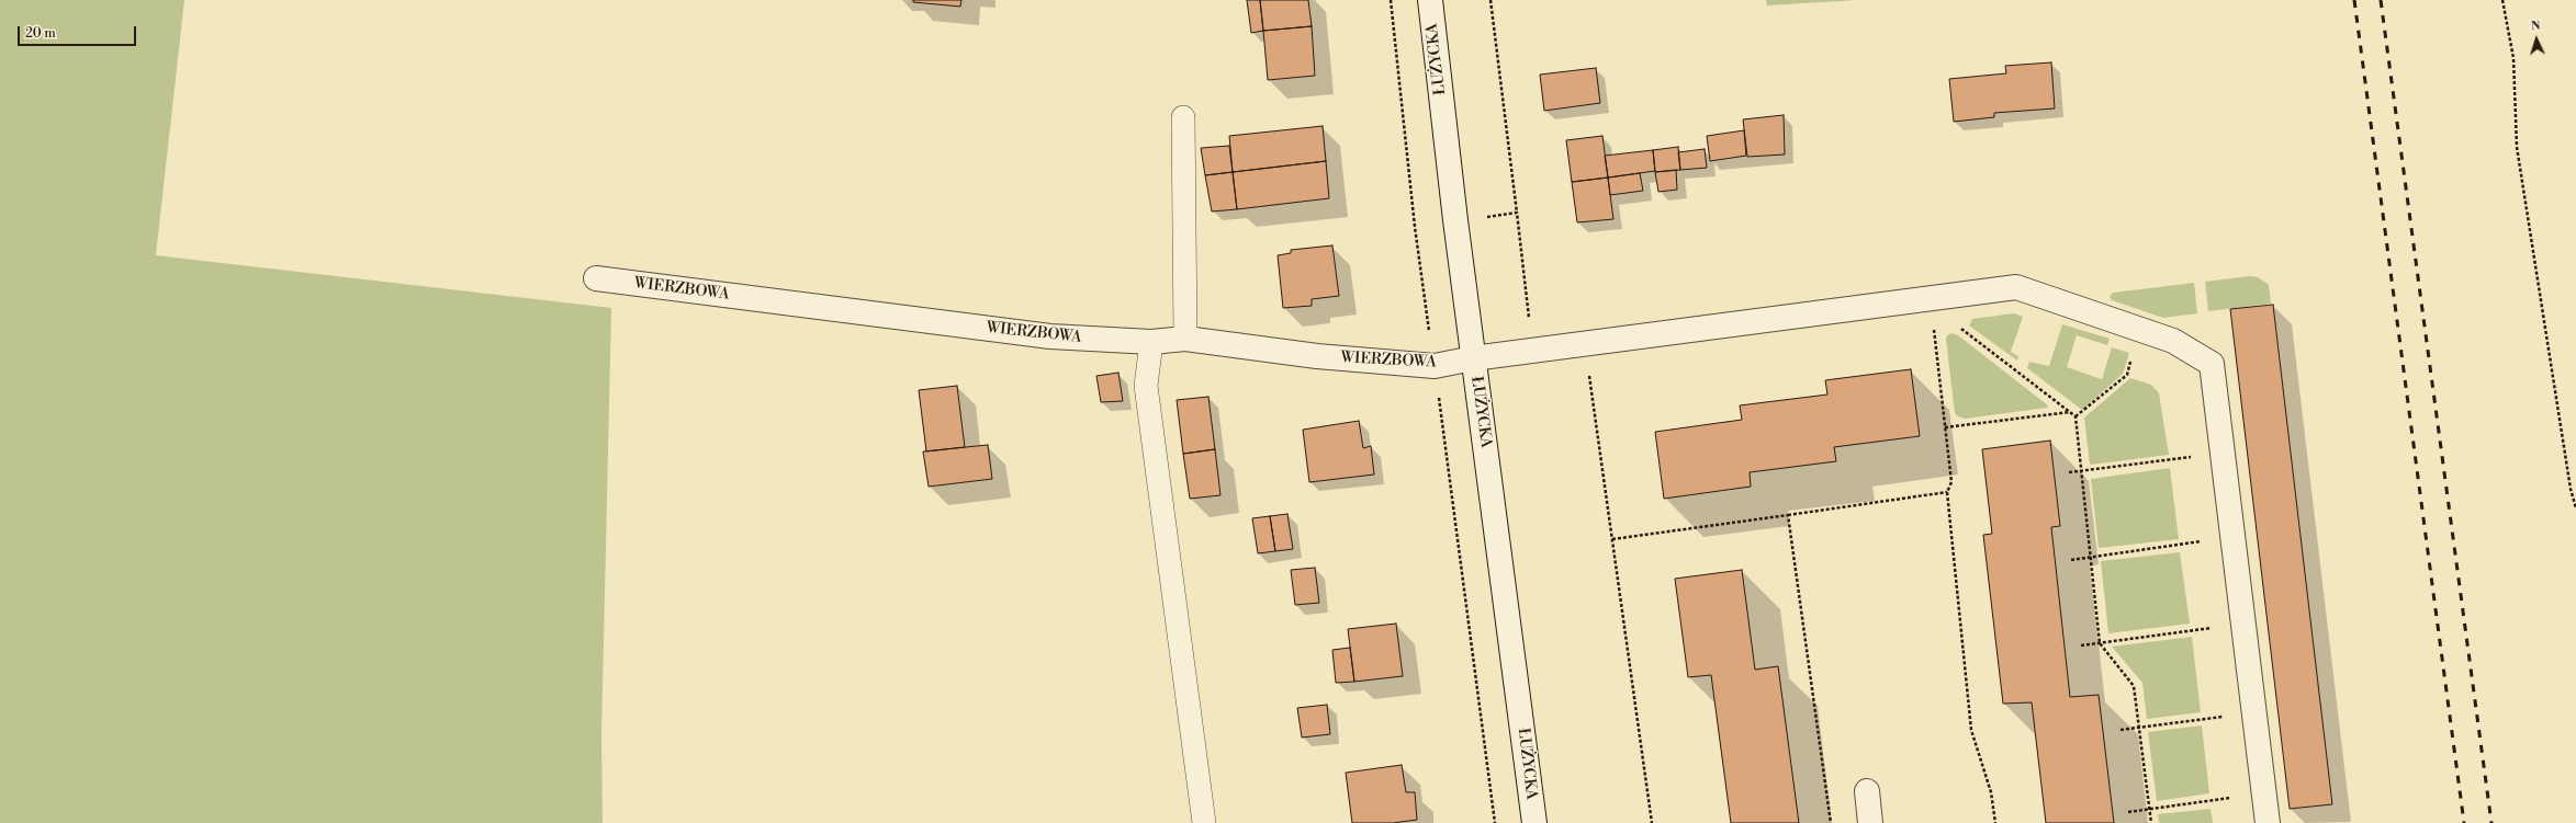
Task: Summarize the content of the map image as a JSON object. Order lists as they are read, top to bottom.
{
  "streets": {
    "street": ["ŁUŻYCKA", "WIERZBOWA"]
  },
  "crossings": [
    ["ŁUŻYCKA", "WIERZBOWA"]
  ],
  "scale_bar": "20 m",
  "north": "top"
}
